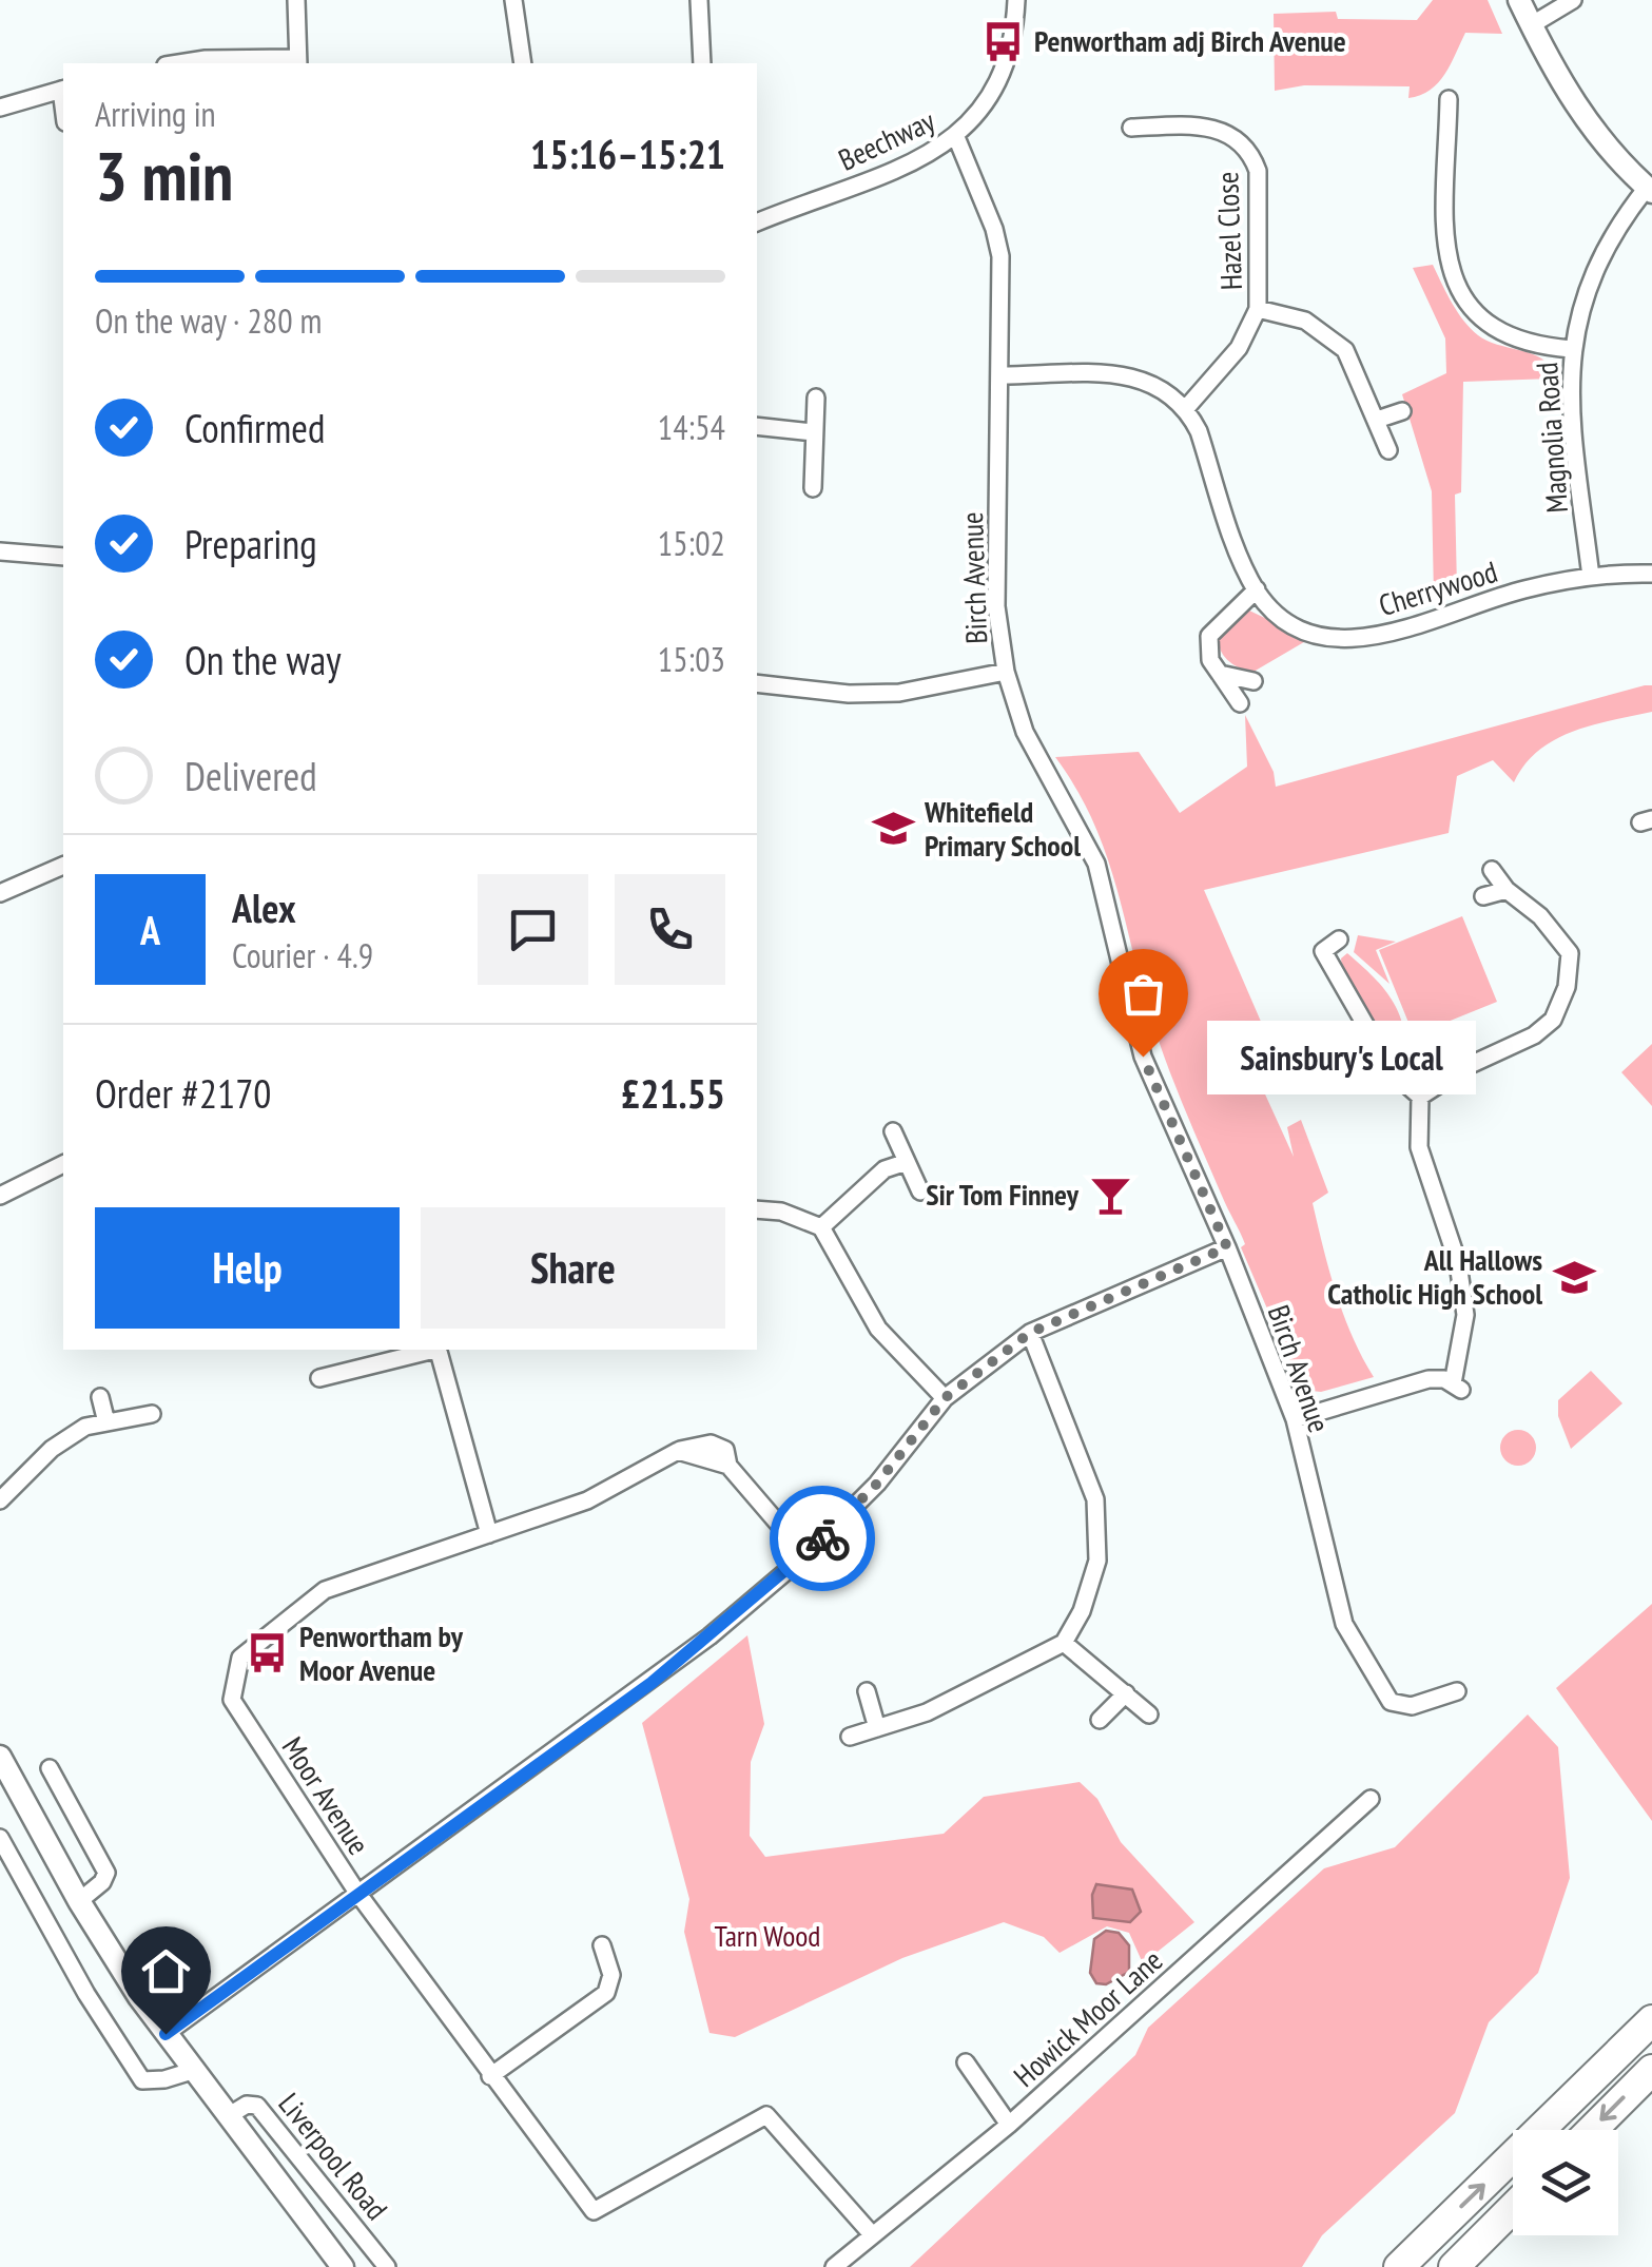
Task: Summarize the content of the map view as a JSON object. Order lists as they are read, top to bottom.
{
  "streets": {
    "street": [
      "Beechway",
      "Hazel Close",
      "Magnolia Road",
      "Birch Avenue",
      "Cherrywood",
      "Moor Avenue",
      "Howick Moor Lane",
      "Liverpool Road"
    ]
  },
  "crossings": [
    ["Beechway", "Birch Avenue"],
    ["Hazel Close", "Cherrywood"],
    ["Magnolia Road", "Cherrywood"],
    ["Moor Avenue", "Howick Moor Lane"]
  ],
  "parks": ["Tarn Wood"],
  "places": {
    "bus stop": ["Penwortham adj Birch Avenue", "Penwortham by Moor Avenue"],
    "school or university": ["Whitefield Primary School", "All Hallows Catholic High School"],
    "other": ["Sainsbury's Local"],
    "bar": ["Sir Tom Finney"]
  },
  "page": {
    "heading": ["3 min", "Arriving in", "15:16–15:21"],
    "panel": [
      "Alex",
      "Courier · 4.9",
      "Order #2170",
      "£21.55"
    ],
    "bar": "On the way · 280 m",
    "list": [
      ["Confirmed", "14:54"],
      ["Preparing", "15:02"],
      ["On the way", "15:03"],
      "Delivered"
    ],
    "round": "A",
    "bubble": "Sainsbury's Local",
    "buttons": ["Help", "Share"]
  }
}
